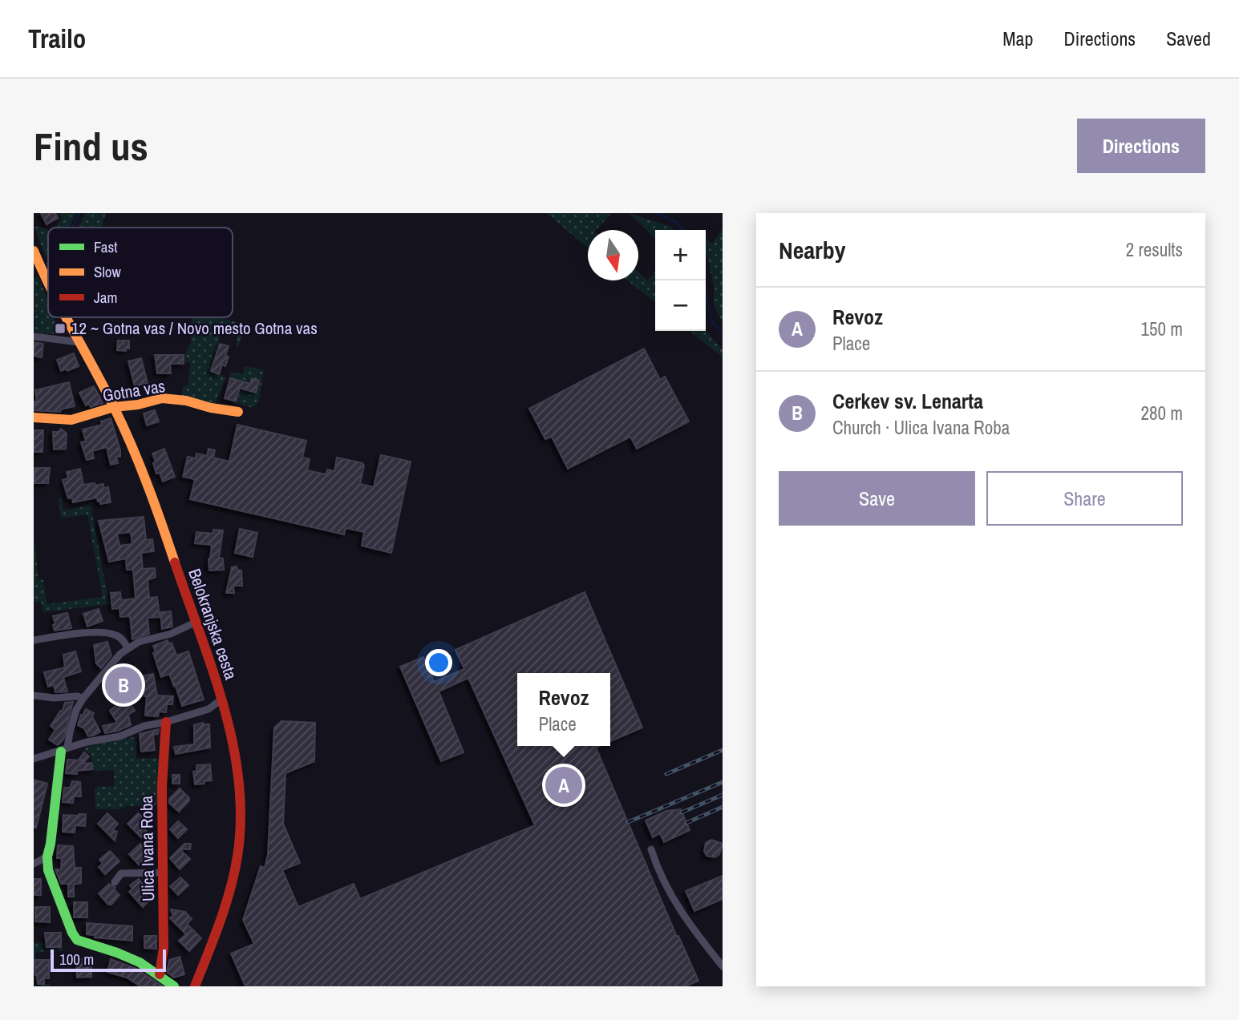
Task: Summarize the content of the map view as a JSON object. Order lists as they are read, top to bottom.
{
  "streets": {
    "main road": ["Gotna vas", "Belokranjska cesta", "Ulica Ivana Roba"]
  },
  "crossings": [
    ["Gotna vas", "Belokranjska cesta"]
  ],
  "places": {
    "transit": ["12 ~ Gotna vas / Novo mesto Gotna vas"]
  },
  "legend": ["Fast", "Slow", "Jam"],
  "scale_bar": "100 m",
  "north": "bottom",
  "page": {
    "header": "Trailo",
    "nav": ["Map", "Directions", "Saved"],
    "buttons": [
      "Directions",
      ["Save", "Share"]
    ],
    "title": "Find us",
    "heading": ["Nearby", "2 results"],
    "map_buttons": ["+", "−"],
    "list": [
      {
        "mark": "A",
        "name": "Revoz",
        "note": "Place",
        "value": "150 m"
      },
      {
        "mark": "B",
        "name": "Cerkev sv. Lenarta",
        "note": "Church · Ulica Ivana Roba",
        "value": "280 m"
      }
    ],
    "pins": ["B", "A"],
    "popup": ["Revoz", "Place"],
    "scale": "100 m"
  }
}
